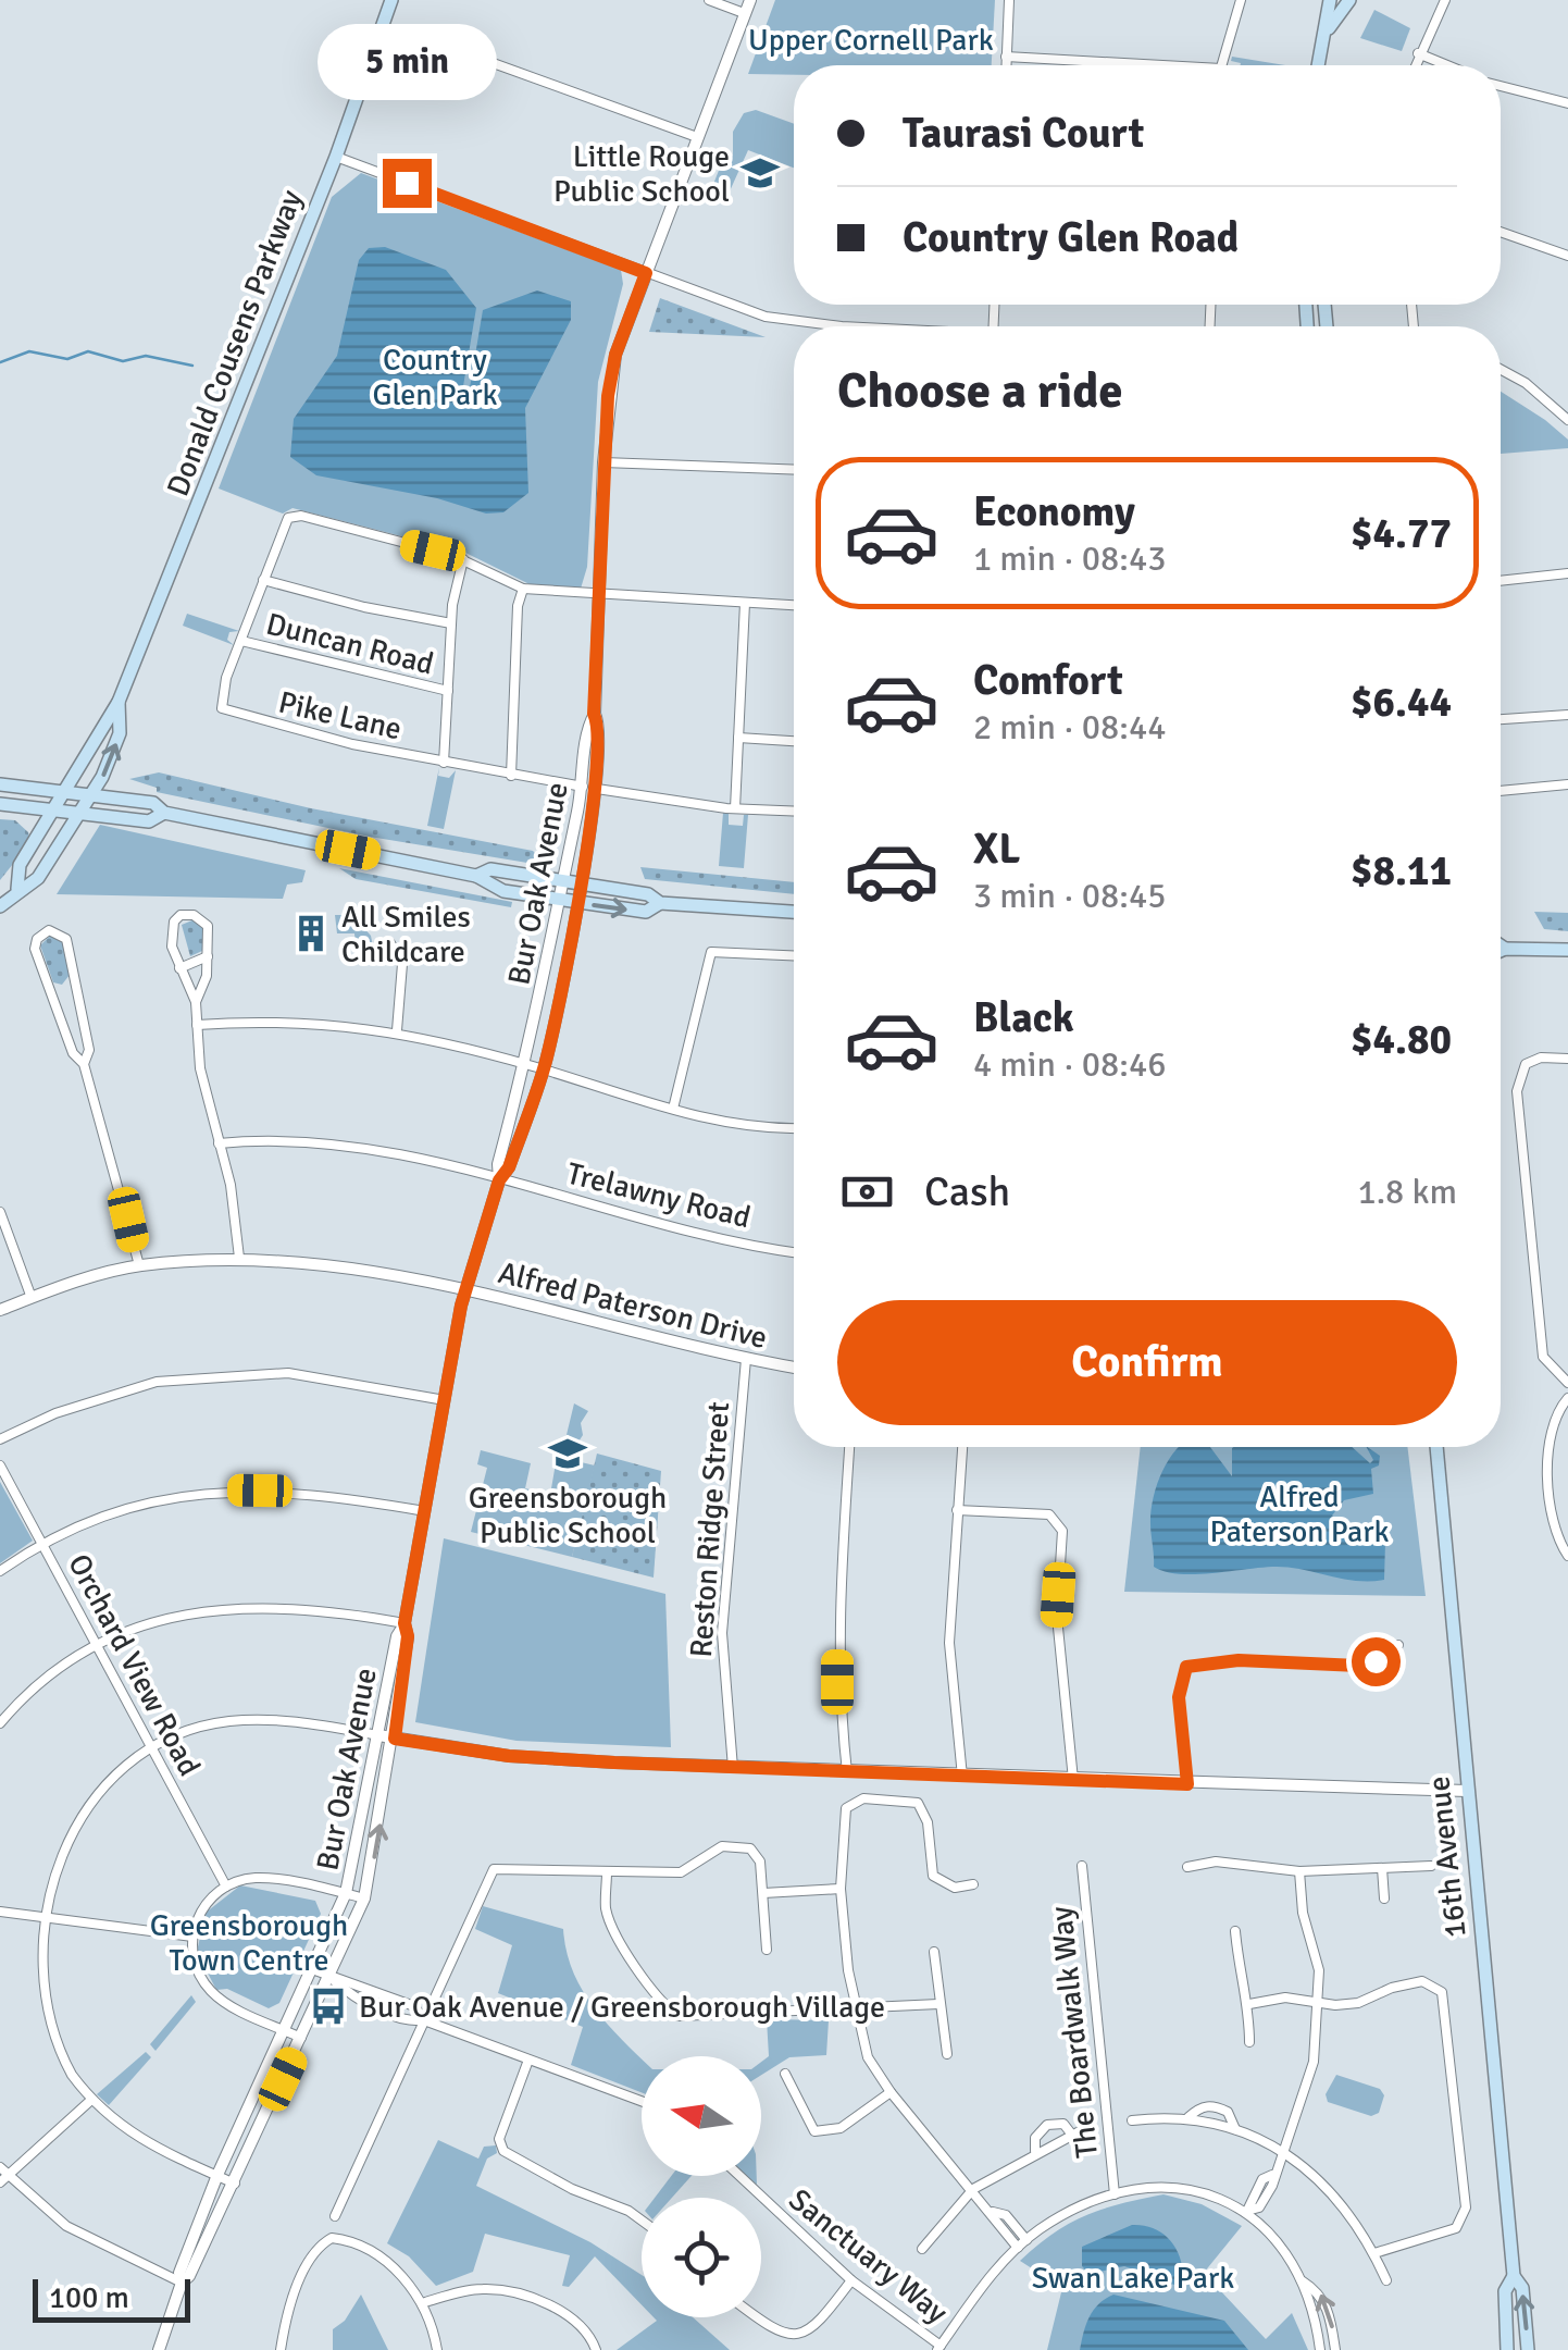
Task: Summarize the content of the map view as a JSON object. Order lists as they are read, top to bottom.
{
  "streets": {
    "main road": ["Donald Cousens Parkway", "16th Avenue"],
    "street": [
      "Duncan Road",
      "Pike Lane",
      "Bur Oak Avenue",
      "Trelawny Road",
      "Alfred Paterson Drive",
      "Reston Ridge Street",
      "Orchard View Road",
      "The Boardwalk Way",
      "Sanctuary Way"
    ]
  },
  "crossings": [
    ["Duncan Road", "Pike Lane"],
    ["Pike Lane", "Bur Oak Avenue"],
    ["Bur Oak Avenue", "Trelawny Road"],
    ["Bur Oak Avenue", "Alfred Paterson Drive"],
    ["Alfred Paterson Drive", "Reston Ridge Street"]
  ],
  "parks": [
    "Upper Cornell Park",
    "Country Glen Park",
    "Alfred Paterson Park",
    "Greensborough Town Centre",
    "Swan Lake Park"
  ],
  "places": {
    "school or university": ["Little Rouge Public School", "Greensborough Public School"],
    "building": ["All Smiles Childcare"],
    "bus stop": ["Bur Oak Avenue / Greensborough Village"]
  },
  "scale_bar": "100 m",
  "north": "left",
  "page": {
    "bubble": "5 min",
    "banner": ["Taurasi Court", "Country Glen Road"],
    "heading": "Choose a ride",
    "list": [
      {
        "name": "Economy",
        "note": "1 min · 08:43",
        "value": "$4.77"
      },
      {
        "name": "Comfort",
        "note": "2 min · 08:44",
        "value": "$6.44"
      },
      {
        "name": "XL",
        "note": "3 min · 08:45",
        "value": "$8.11"
      },
      {
        "name": "Black",
        "note": "4 min · 08:46",
        "value": "$4.80"
      }
    ],
    "pay": ["Cash", "1.8 km"],
    "buttons": "Confirm",
    "scale": "100 m"
  }
}
